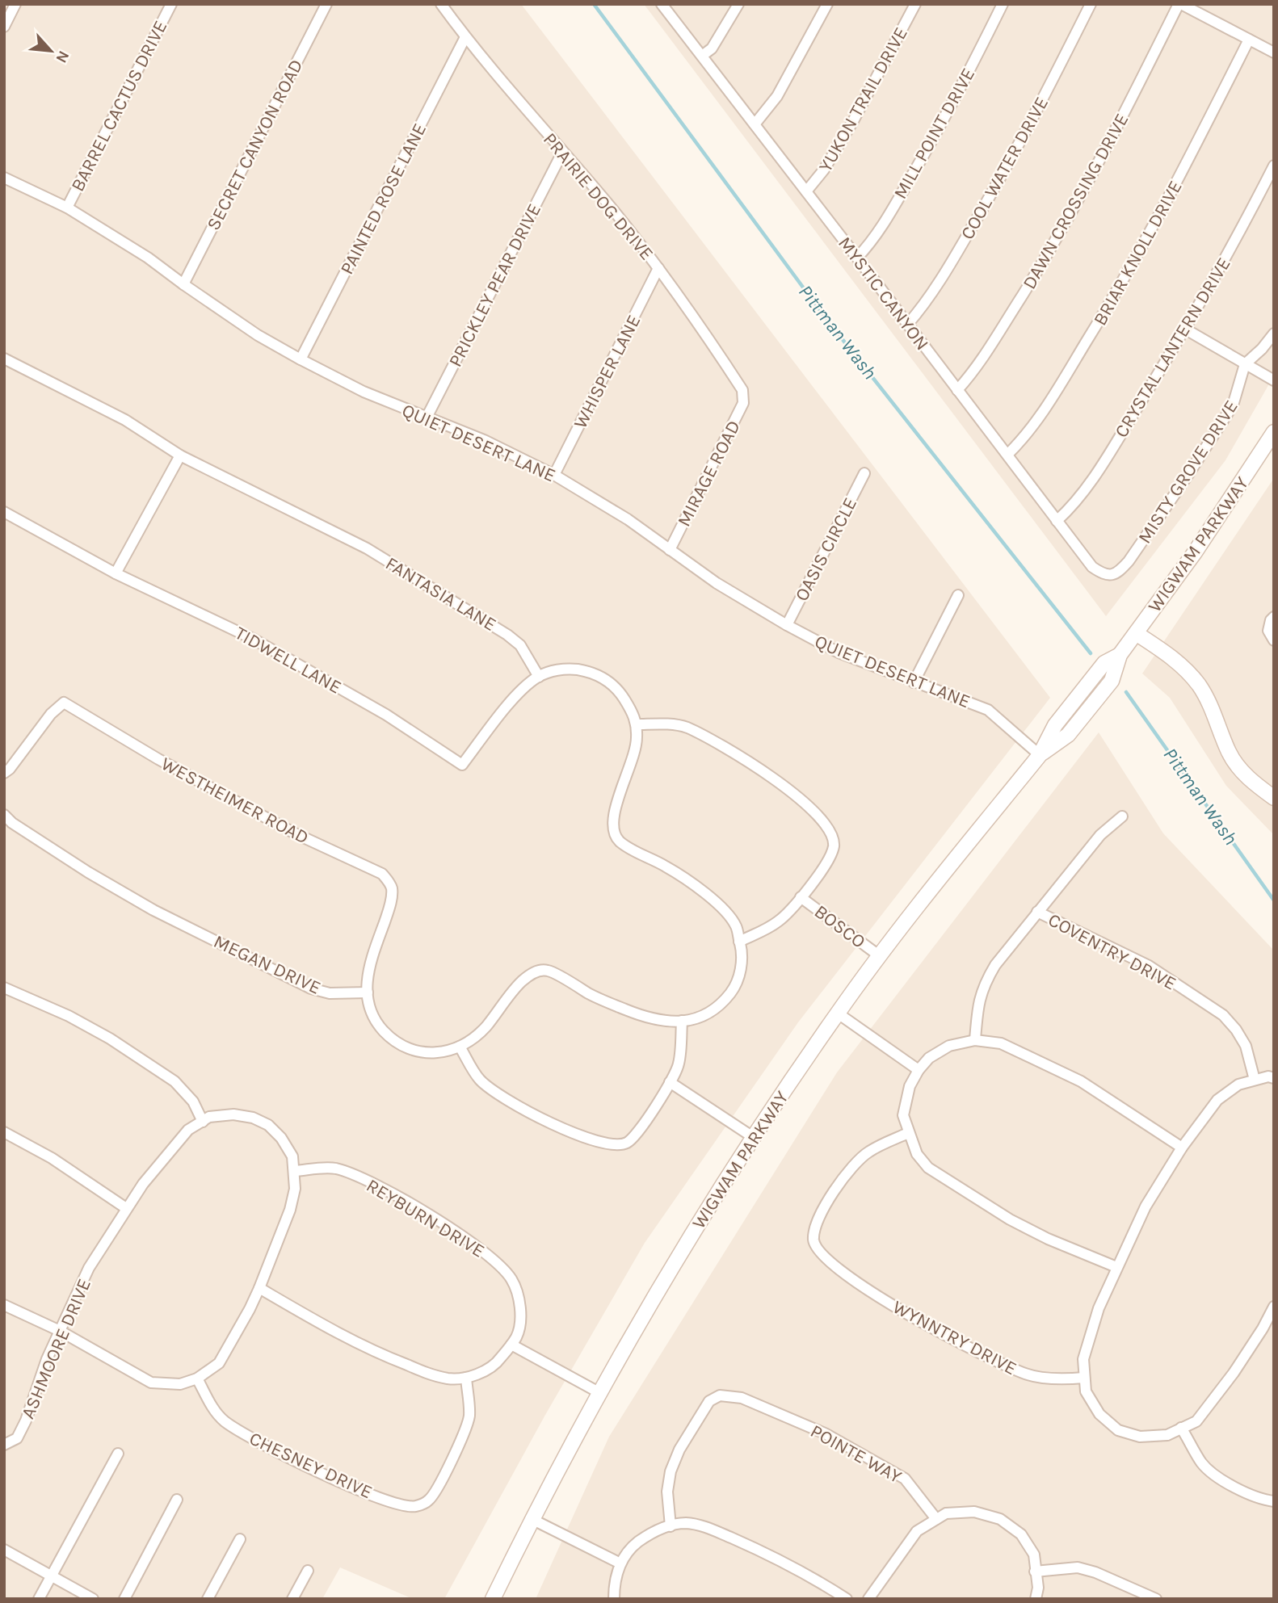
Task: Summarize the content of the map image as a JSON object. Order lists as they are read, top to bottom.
{
  "streets": {
    "main road": ["WIGWAM PARKWAY"],
    "street": [
      "YUKON TRAIL DRIVE",
      "BARREL CACTUS DRIVE",
      "MILL POINT DRIVE",
      "SECRET CANYON ROAD",
      "COOL WATER DRIVE",
      "PRAIRIE DOG DRIVE",
      "PAINTED ROSE LANE",
      "DAWN CROSSING DRIVE",
      "BRIAR KNOLL DRIVE",
      "PRICKLEY PEAR DRIVE",
      "MYSTIC CANYON",
      "CRYSTAL LANTERN DRIVE",
      "WHISPER LANE",
      "QUIET DESERT LANE",
      "MISTY GROVE DRIVE",
      "MIRAGE ROAD",
      "OASIS CIRCLE",
      "FANTASIA LANE",
      "TIDWELL LANE",
      "WESTHEIMER ROAD",
      "BOSCO",
      "COVENTRY DRIVE",
      "MEGAN DRIVE",
      "REYBURN DRIVE",
      "WYNNTRY DRIVE",
      "ASHMOORE DRIVE",
      "POINTE WAY",
      "CHESNEY DRIVE"
    ]
  },
  "crossings": [
    ["YUKON TRAIL DRIVE", "MYSTIC CANYON"],
    ["BARREL CACTUS DRIVE", "QUIET DESERT LANE"],
    ["MILL POINT DRIVE", "MYSTIC CANYON"],
    ["SECRET CANYON ROAD", "QUIET DESERT LANE"],
    ["COOL WATER DRIVE", "MYSTIC CANYON"],
    ["PRAIRIE DOG DRIVE", "PAINTED ROSE LANE"],
    ["PRAIRIE DOG DRIVE", "PRICKLEY PEAR DRIVE"],
    ["PRAIRIE DOG DRIVE", "WHISPER LANE"],
    ["PRAIRIE DOG DRIVE", "MIRAGE ROAD"],
    ["PAINTED ROSE LANE", "QUIET DESERT LANE"],
    ["DAWN CROSSING DRIVE", "MYSTIC CANYON"],
    ["BRIAR KNOLL DRIVE", "MYSTIC CANYON"],
    ["PRICKLEY PEAR DRIVE", "QUIET DESERT LANE"],
    ["MYSTIC CANYON", "CRYSTAL LANTERN DRIVE"],
    ["MYSTIC CANYON", "MISTY GROVE DRIVE"],
    ["WHISPER LANE", "QUIET DESERT LANE"],
    ["QUIET DESERT LANE", "MIRAGE ROAD"],
    ["QUIET DESERT LANE", "WIGWAM PARKWAY"],
    ["QUIET DESERT LANE", "OASIS CIRCLE"],
    ["WIGWAM PARKWAY", "BOSCO"],
    ["FANTASIA LANE", "TIDWELL LANE"],
    ["WESTHEIMER ROAD", "MEGAN DRIVE"]
  ],
  "water": ["Pittman Wash"],
  "north": "bottom right"
}
